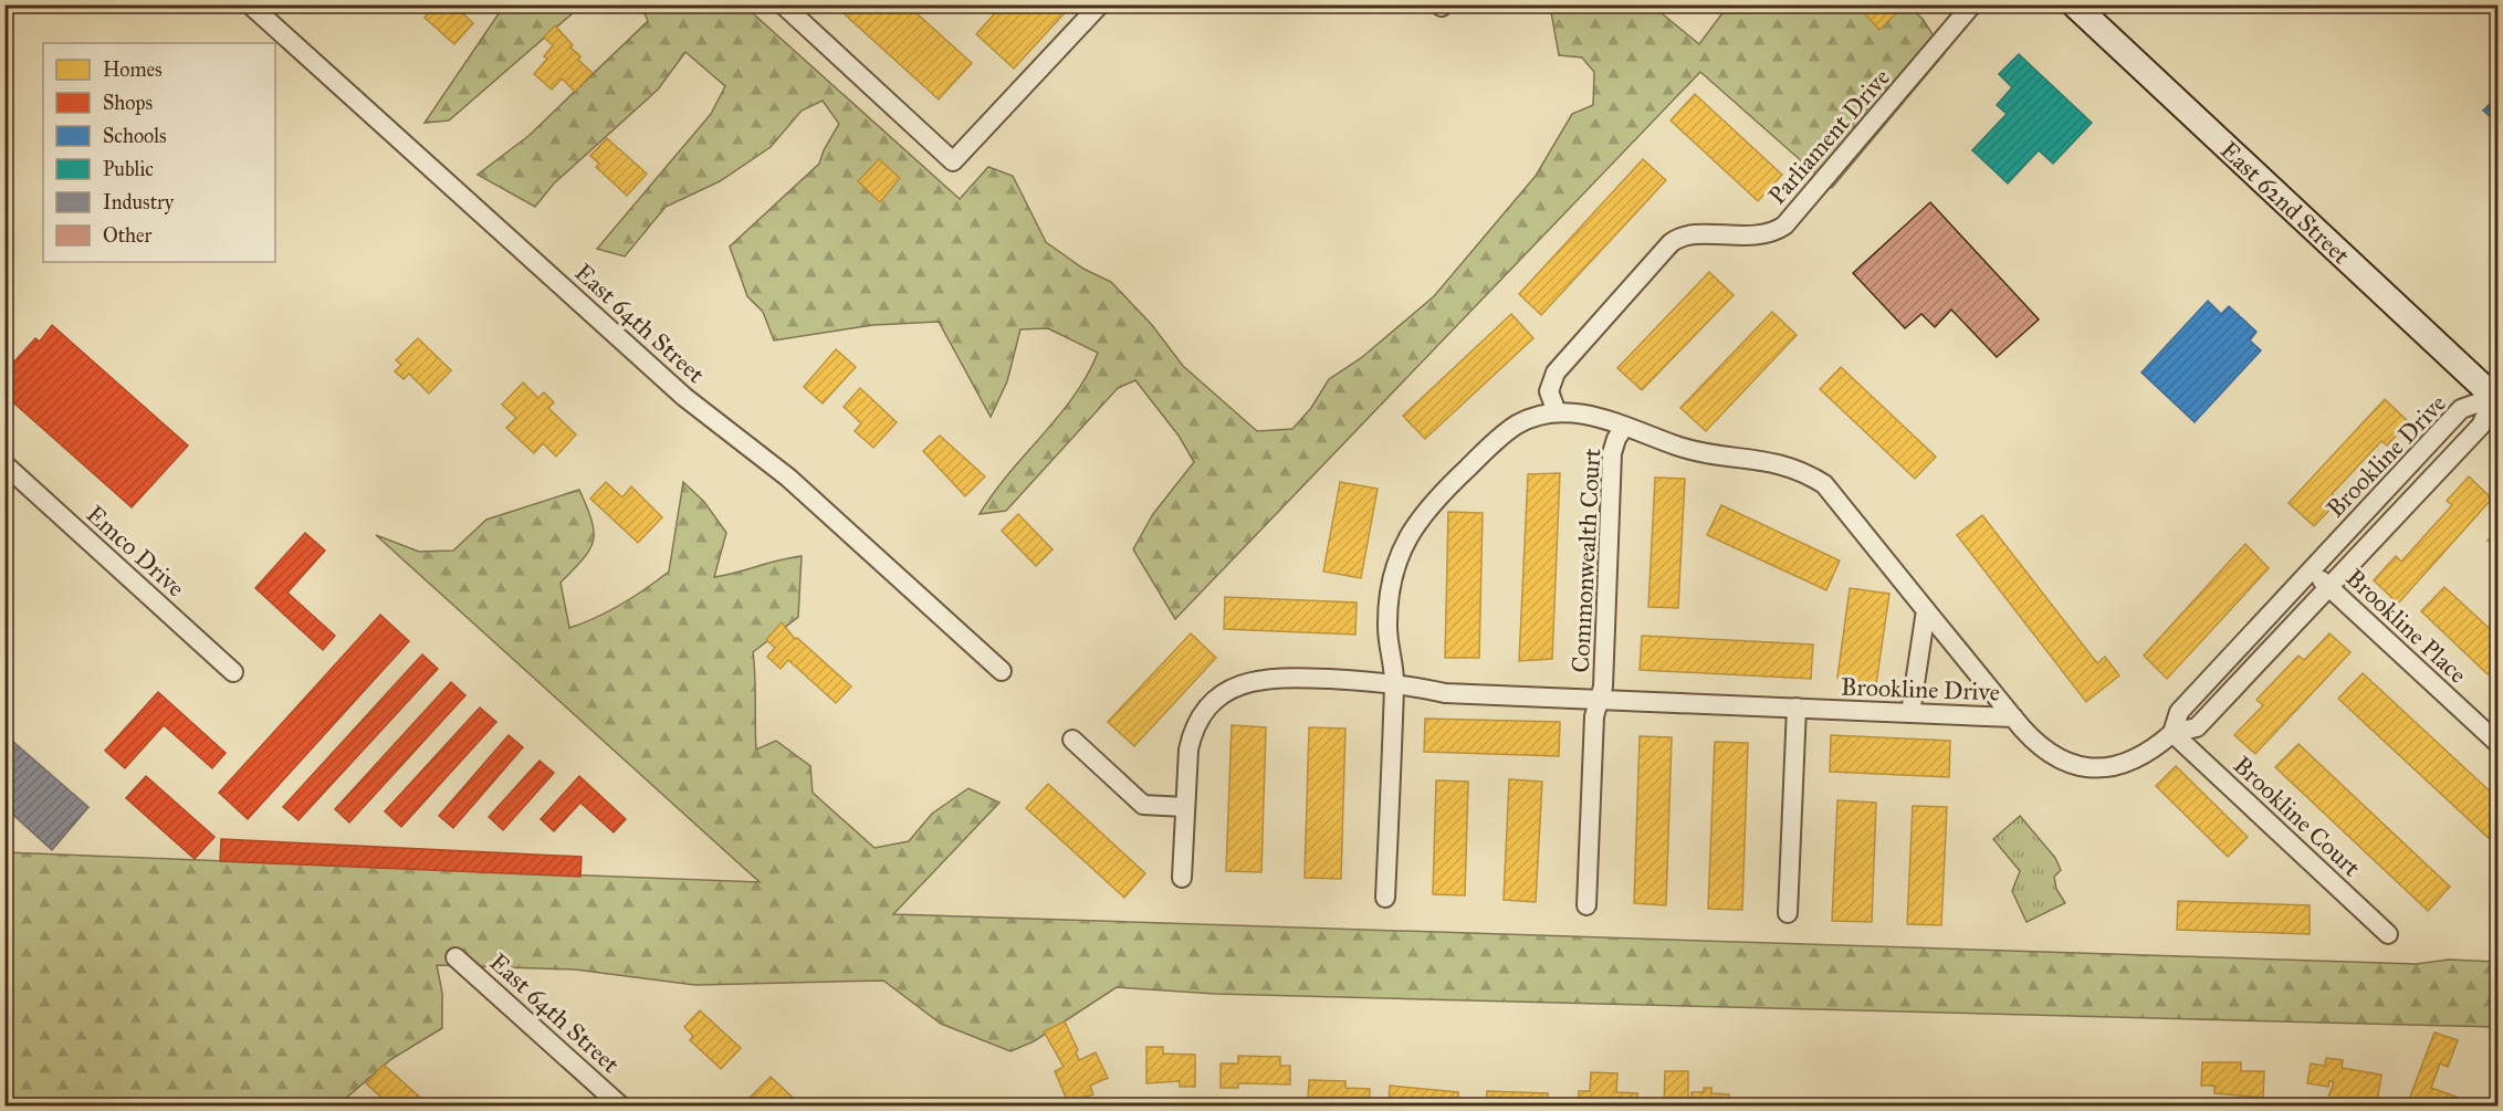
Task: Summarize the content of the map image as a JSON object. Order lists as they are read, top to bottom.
{
  "streets": {
    "street": [
      "Parliament Drive",
      "East 62nd Street",
      "East 64th Street",
      "Brookline Drive",
      "Emco Drive",
      "Commonwealth Court",
      "Brookline Place",
      "Brookline Court"
    ]
  },
  "crossings": [
    ["East 62nd Street", "Brookline Drive"],
    ["Brookline Drive", "Commonwealth Court"],
    ["Brookline Drive", "Brookline Place"],
    ["Brookline Drive", "Brookline Court"]
  ],
  "legend": [
    "Homes",
    "Shops",
    "Schools",
    "Public",
    "Industry",
    "Other"
  ]
}
